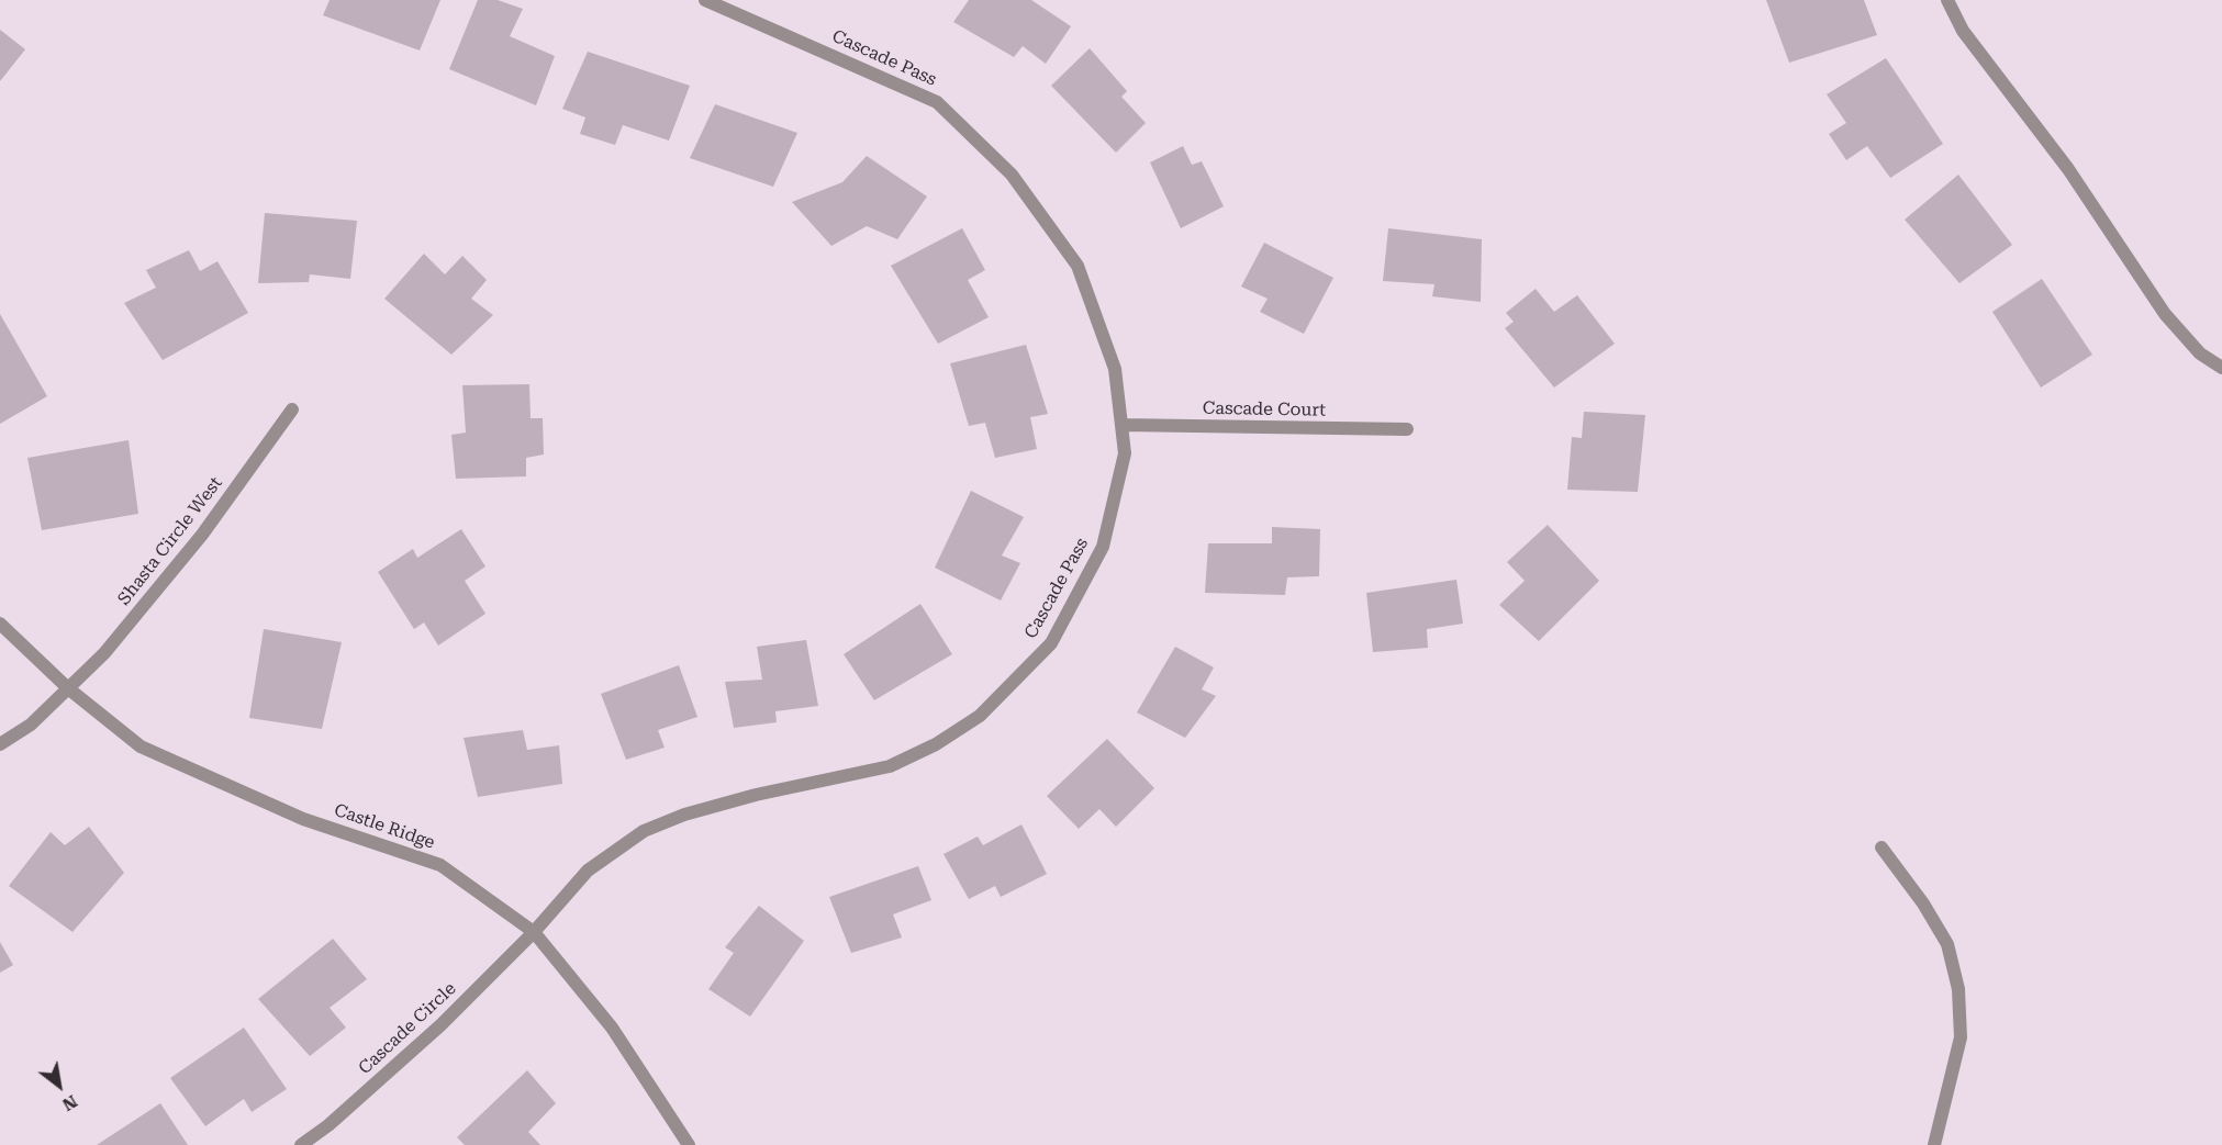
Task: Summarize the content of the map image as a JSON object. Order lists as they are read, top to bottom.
{
  "streets": {
    "street": [
      "Cascade Pass",
      "Cascade Court",
      "Shasta Circle West",
      "Castle Ridge",
      "Cascade Circle"
    ]
  },
  "crossings": [
    ["Cascade Pass", "Cascade Court"],
    ["Cascade Pass", "Castle Ridge"],
    ["Cascade Pass", "Cascade Circle"],
    ["Shasta Circle West", "Castle Ridge"],
    ["Castle Ridge", "Cascade Circle"]
  ],
  "north": "bottom right"
}
